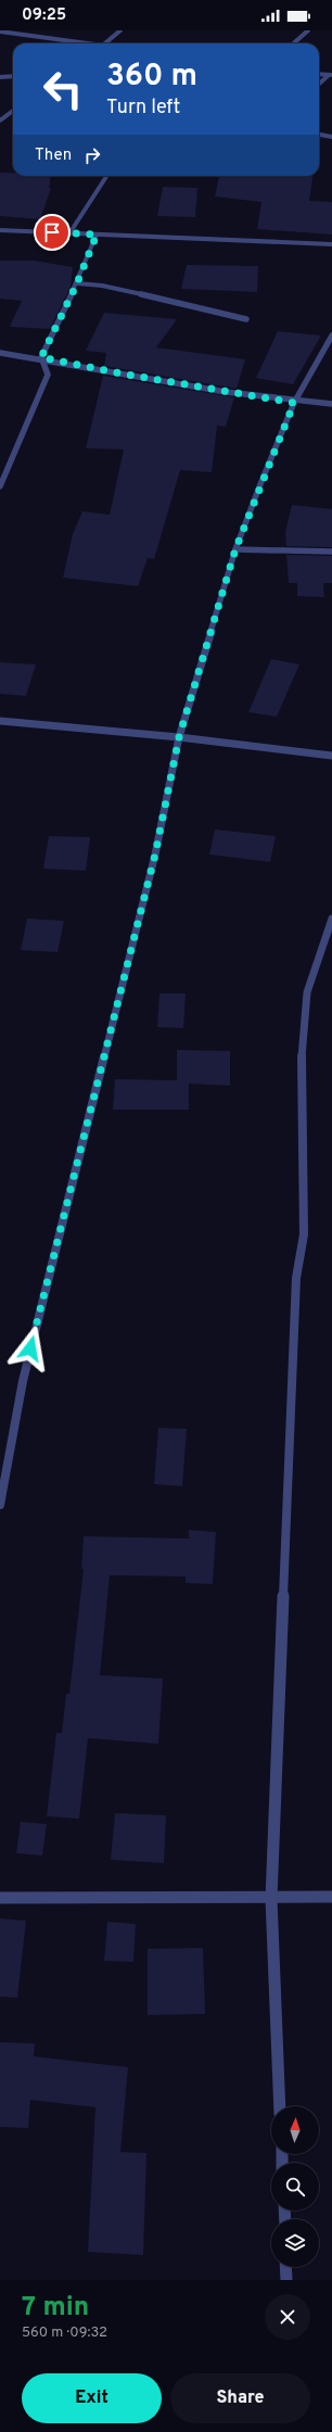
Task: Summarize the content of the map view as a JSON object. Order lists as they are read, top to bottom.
{
  "north": "top",
  "page": {
    "status": "09:25",
    "turn": ["360 m", "Turn left"],
    "then": "Then",
    "heading": ["7 min", "560 m · 09:32"],
    "buttons": ["Exit", "Share"]
  }
}
